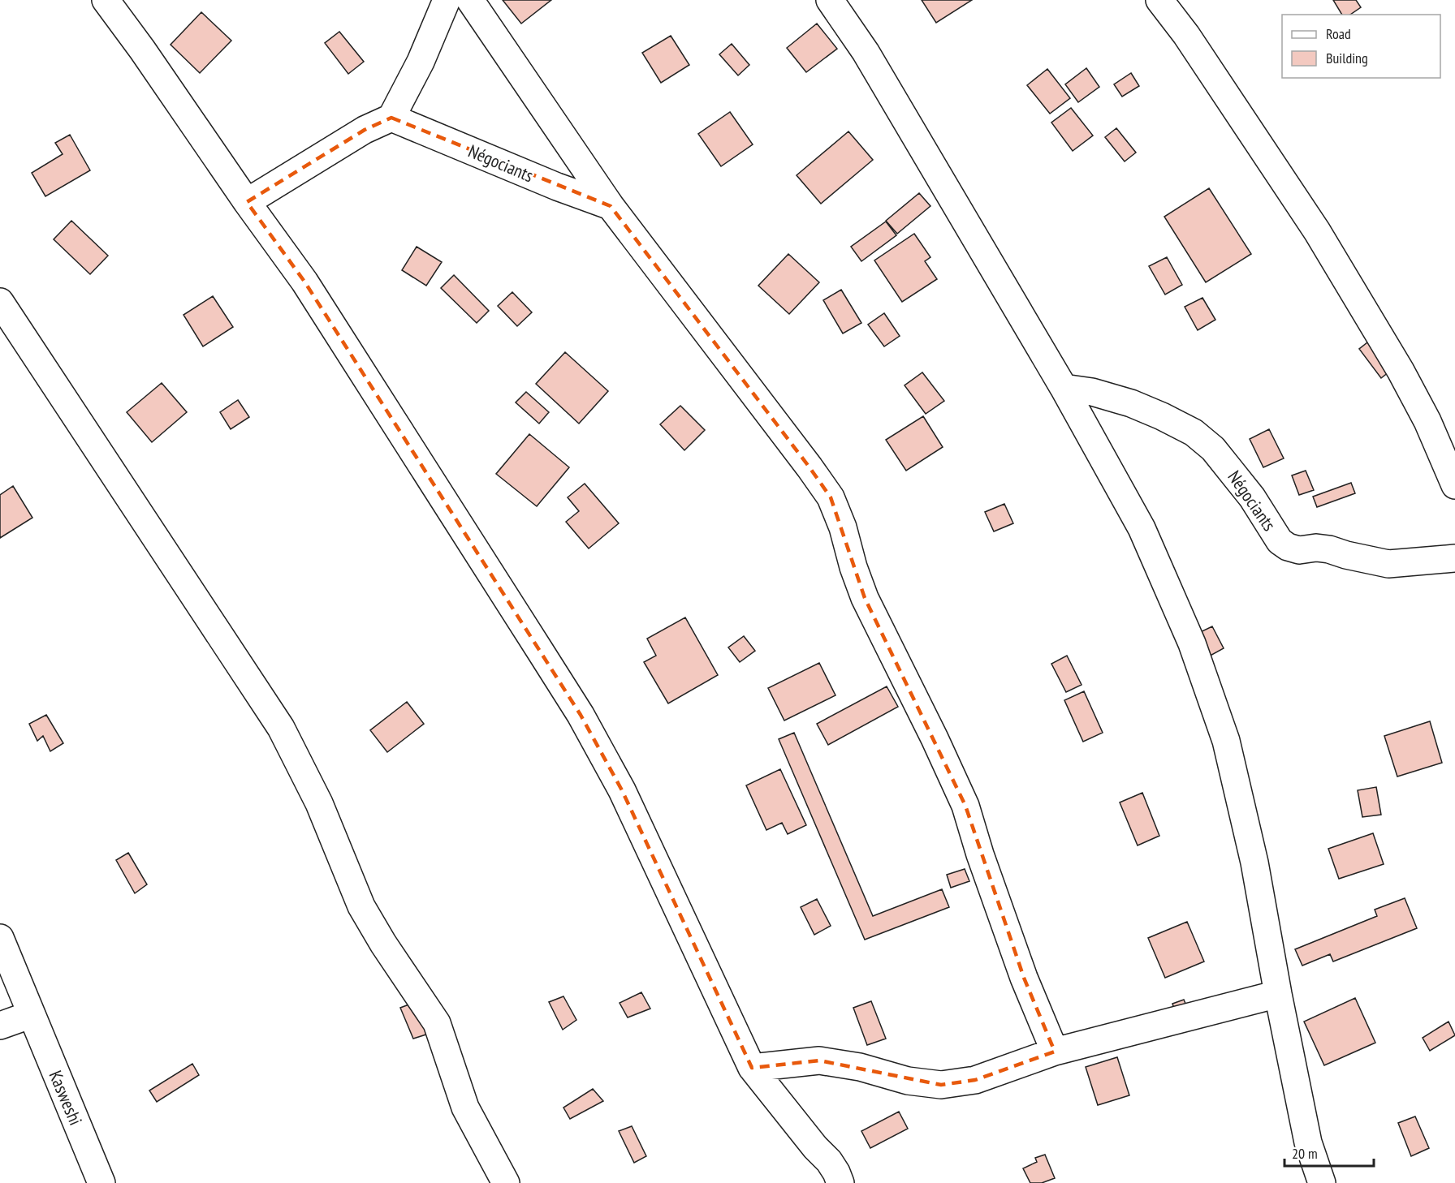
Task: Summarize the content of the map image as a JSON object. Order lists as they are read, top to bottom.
{
  "streets": {
    "street": ["Négociants", "Kasweshi"]
  },
  "legend": ["Road", "Building"],
  "scale_bar": "20 m"
}
